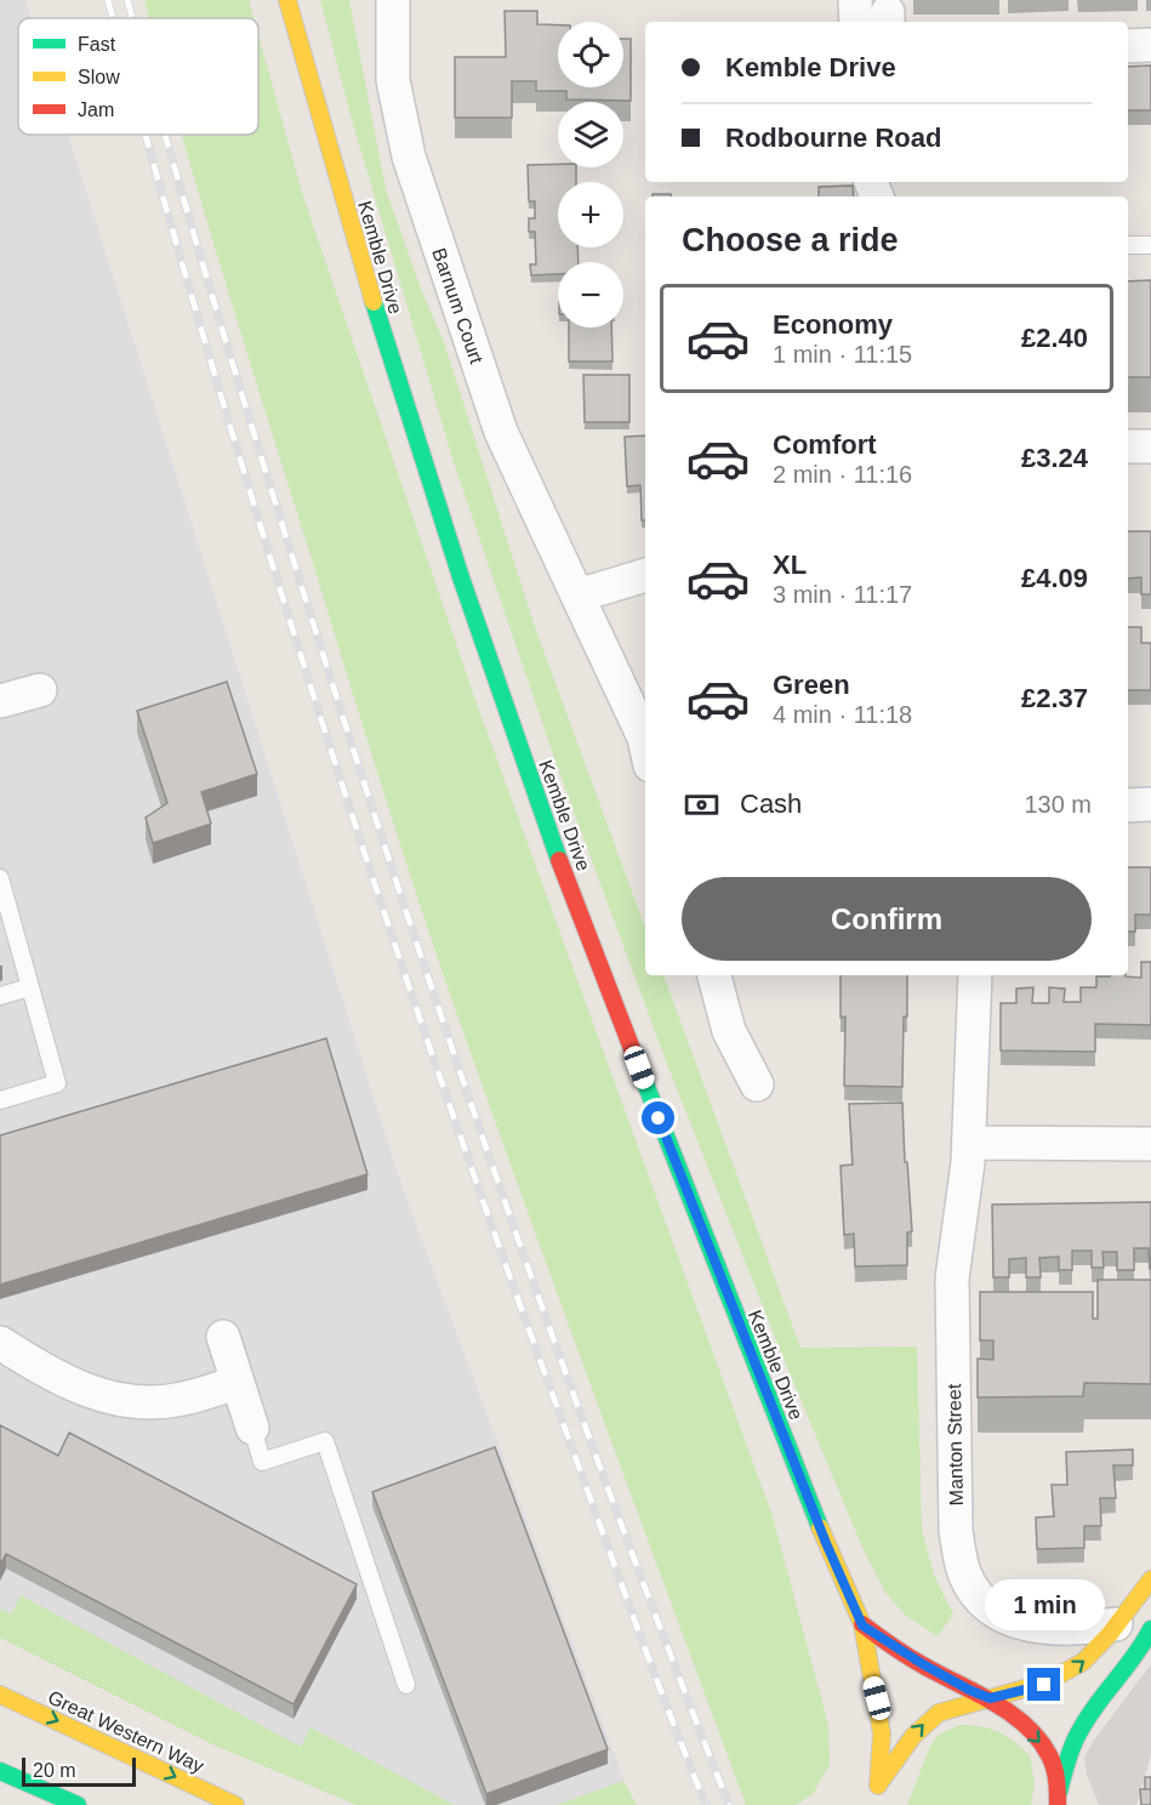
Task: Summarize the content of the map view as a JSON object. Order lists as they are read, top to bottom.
{
  "streets": {
    "main road": ["Kemble Drive", "Great Western Way"],
    "street": ["Barnum Court", "Manton Street"]
  },
  "legend": ["Fast", "Slow", "Jam"],
  "scale_bar": "20 m",
  "page": {
    "map_buttons": ["+", "−"],
    "banner": ["Kemble Drive", "Rodbourne Road"],
    "heading": "Choose a ride",
    "list": [
      {
        "name": "Economy",
        "note": "1 min · 11:15",
        "value": "£2.40"
      },
      {
        "name": "Comfort",
        "note": "2 min · 11:16",
        "value": "£3.24"
      },
      {
        "name": "XL",
        "note": "3 min · 11:17",
        "value": "£4.09"
      },
      {
        "name": "Green",
        "note": "4 min · 11:18",
        "value": "£2.37"
      }
    ],
    "pay": ["Cash", "130 m"],
    "buttons": "Confirm",
    "bubble": "1 min",
    "scale": "20 m"
  }
}
